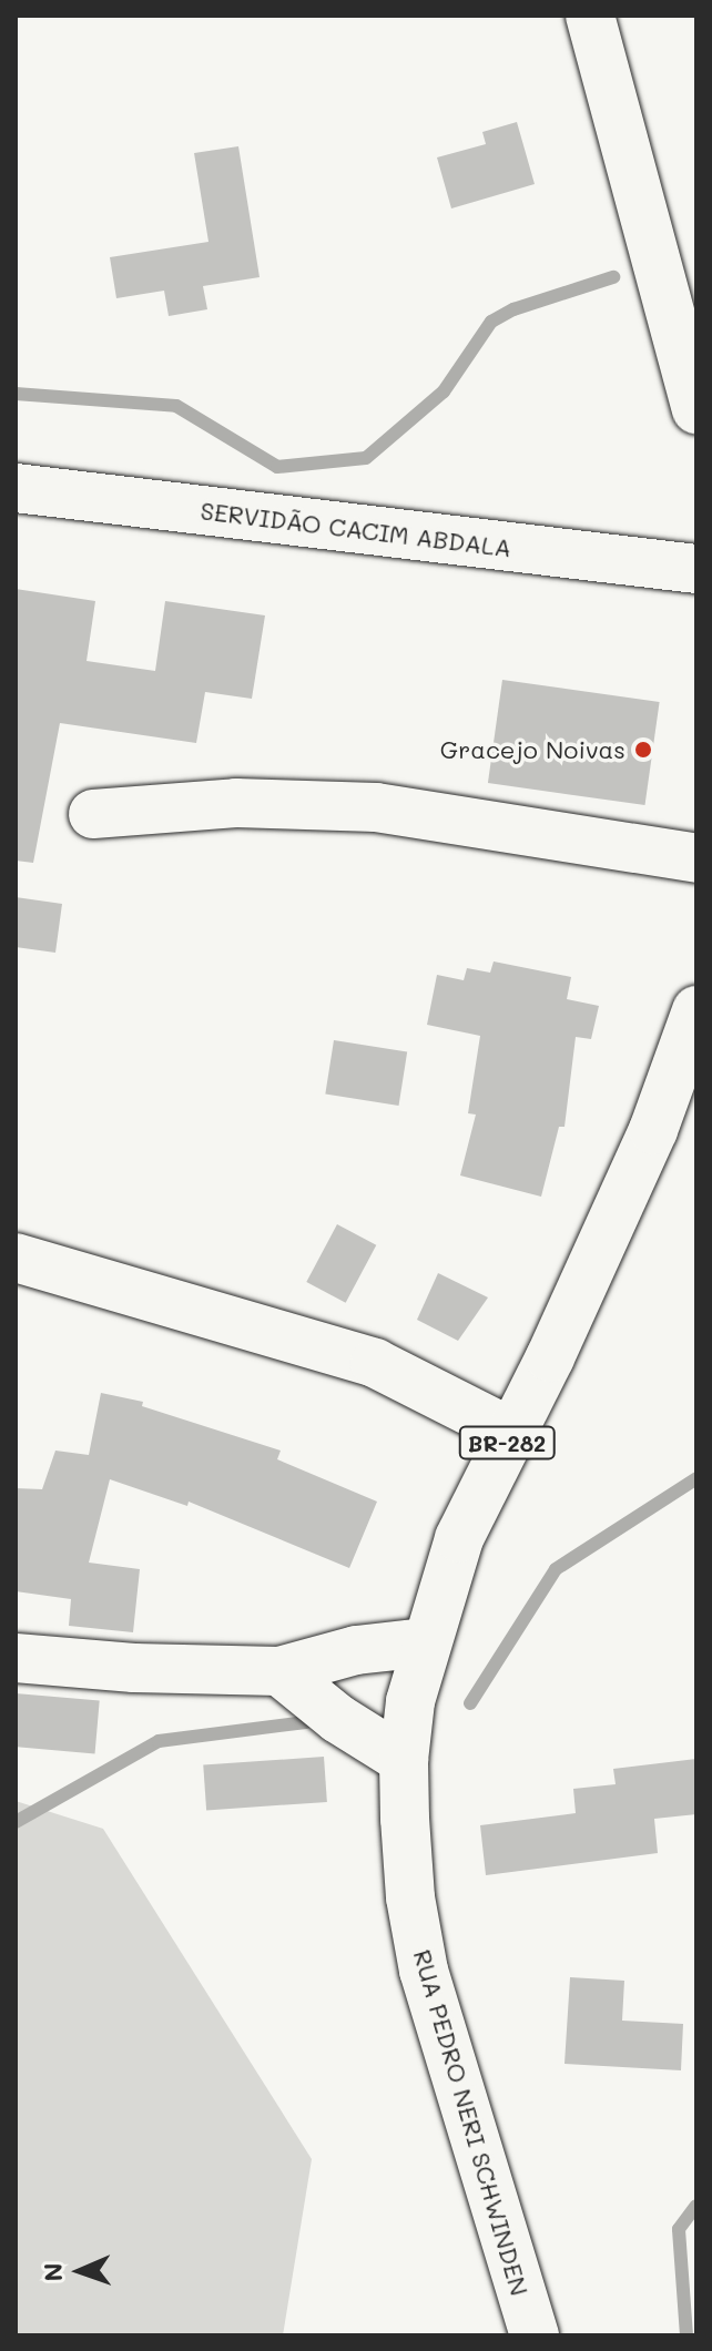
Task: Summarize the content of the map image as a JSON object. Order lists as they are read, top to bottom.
{
  "streets": {
    "main road": ["SERVIDÃO CACIM ABDALA", "BR-282", "RUA PEDRO NERI SCHWINDEN"]
  },
  "places": ["Gracejo Noivas"],
  "north": "left"
}
